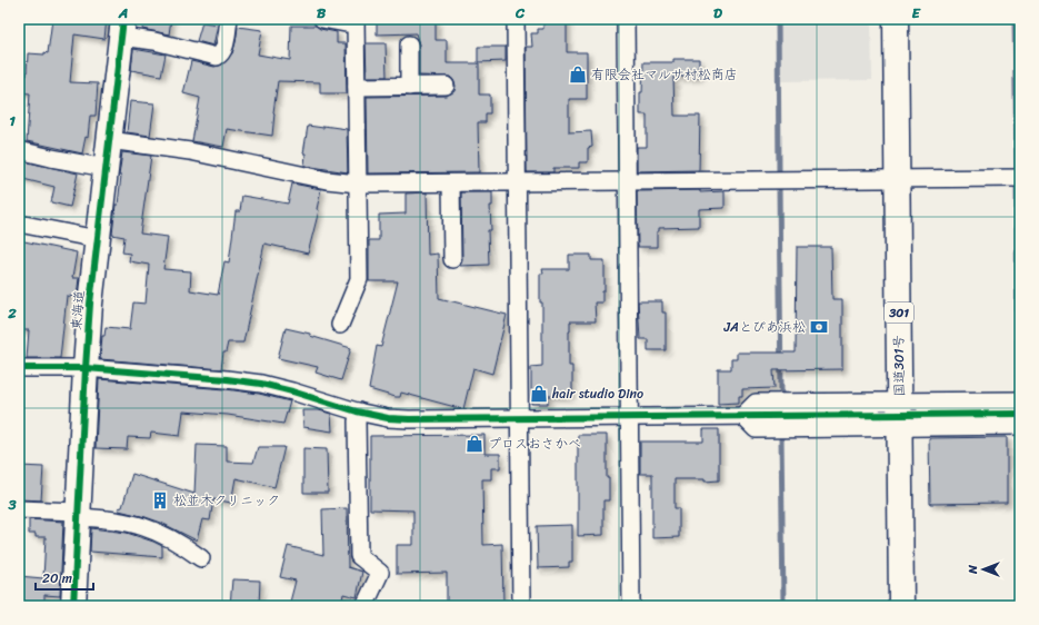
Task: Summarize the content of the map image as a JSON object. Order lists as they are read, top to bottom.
{
  "streets": {
    "main road": ["東海道", "301", "国道301号"]
  },
  "places": {
    "shop": ["有限会社マルサ村松商店", "hair studio Dino", "プロスおさかべ"],
    "bank": ["JAとぴあ浜松"],
    "building": ["松並木クリニック"]
  },
  "scale_bar": "20 m",
  "north": "left",
  "grid": {
    "columns": [
      "A",
      "B",
      "C",
      "D",
      "E"
    ],
    "rows": ["1", "2", "3"]
  }
}
